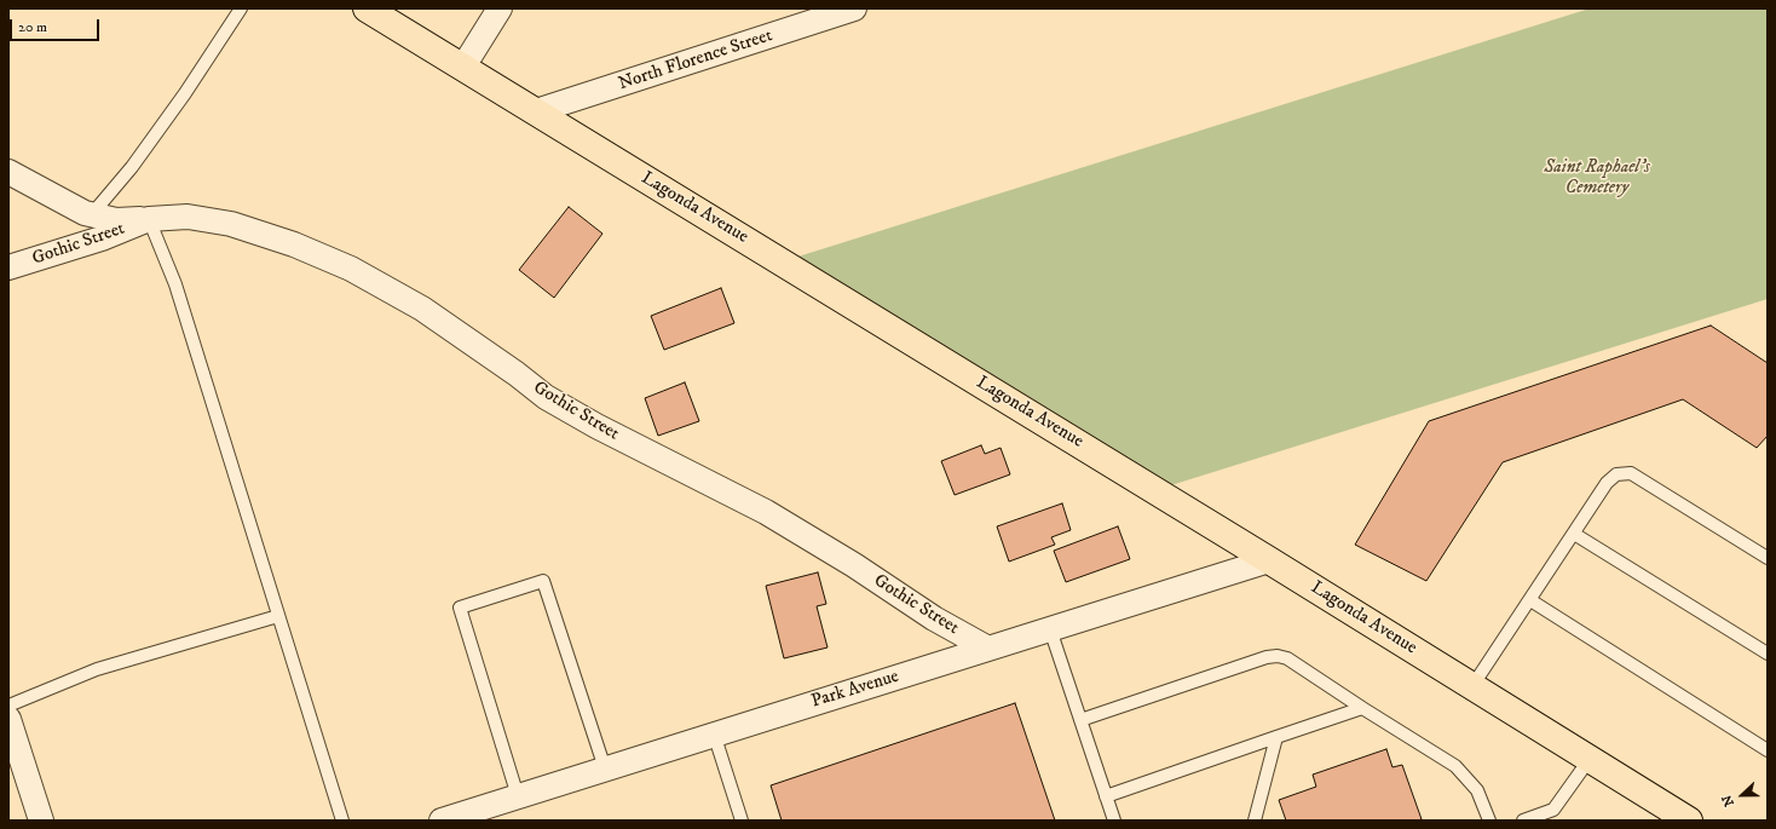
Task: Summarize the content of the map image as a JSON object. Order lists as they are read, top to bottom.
{
  "streets": {
    "main road": ["Lagonda Avenue"],
    "street": ["North Florence Street", "Gothic Street", "Park Avenue"]
  },
  "crossings": [
    ["North Florence Street", "Lagonda Avenue"],
    ["Lagonda Avenue", "Park Avenue"],
    ["Gothic Street", "Park Avenue"]
  ],
  "parks": ["Saint Raphael's Cemetery"],
  "scale_bar": "20 m",
  "north": "left"
}
